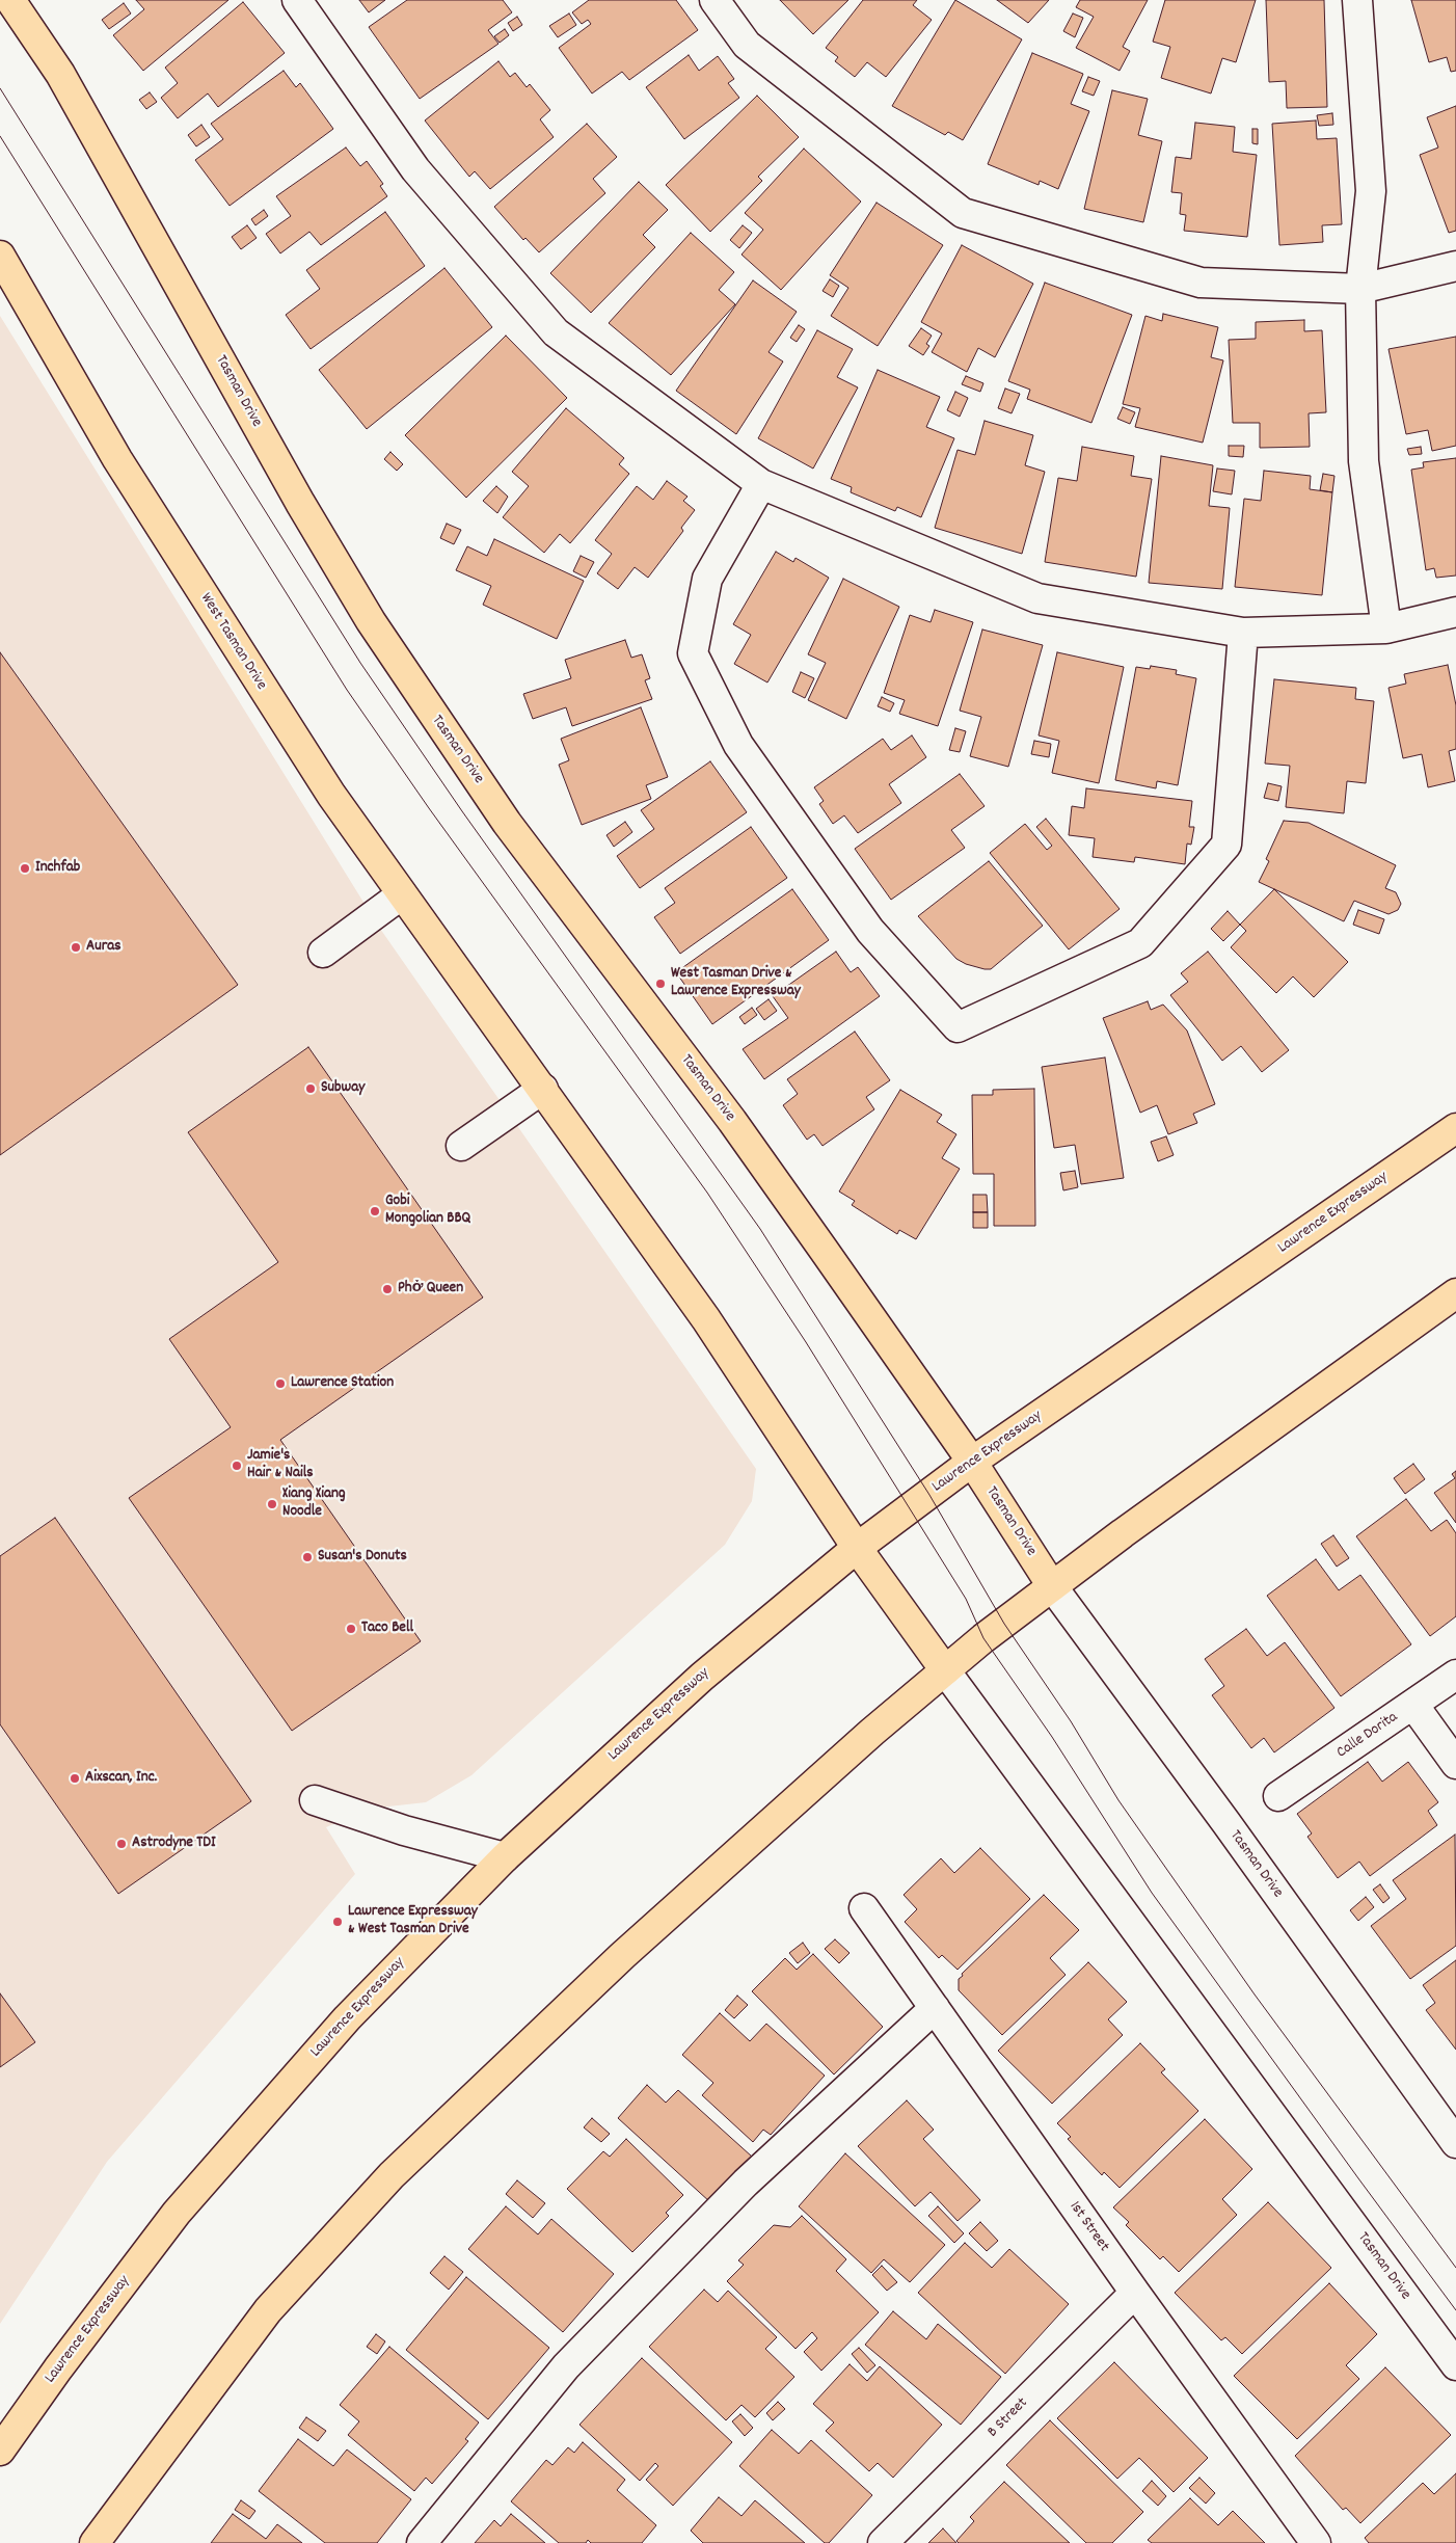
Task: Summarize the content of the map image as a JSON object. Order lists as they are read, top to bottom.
{
  "streets": {
    "main road": ["Tasman Drive", "West Tasman Drive", "Lawrence Expressway"],
    "street": ["Calle Dorita", "1st Street", "B Street"]
  },
  "crossings": [
    ["Tasman Drive", "West Tasman Drive"],
    ["Tasman Drive", "Lawrence Expressway"],
    ["1st Street", "B Street"]
  ],
  "places": [
    "Inchfab",
    "Auras",
    "West Tasman Drive & Lawrence Expressway",
    "Subway",
    "Gobi Mongolian BBQ",
    "Phở Queen",
    "Lawrence Station",
    "Jamie's Hair & Nails",
    "Xiang Xiang Noodle",
    "Susan's Donuts",
    "Taco Bell",
    "Aixscan, Inc.",
    "Astrodyne TDI",
    "Lawrence Expressway & West Tasman Drive"
  ]
}
